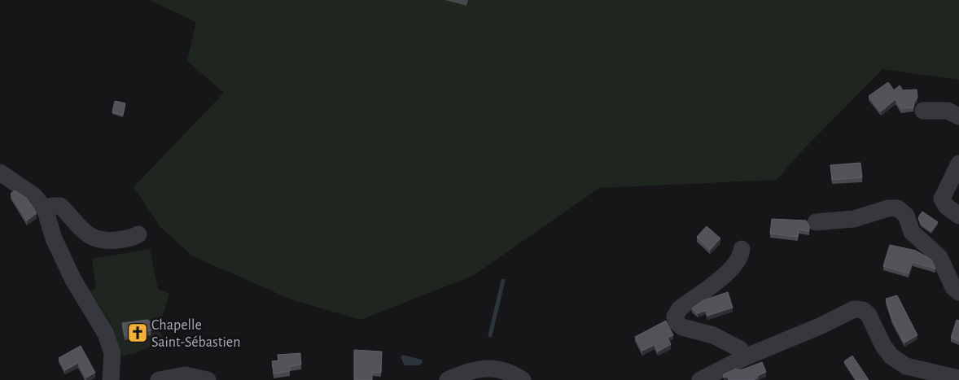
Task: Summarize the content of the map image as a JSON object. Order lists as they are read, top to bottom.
{
  "places": {
    "church": ["Chapelle Saint-Sébastien"]
  }
}
